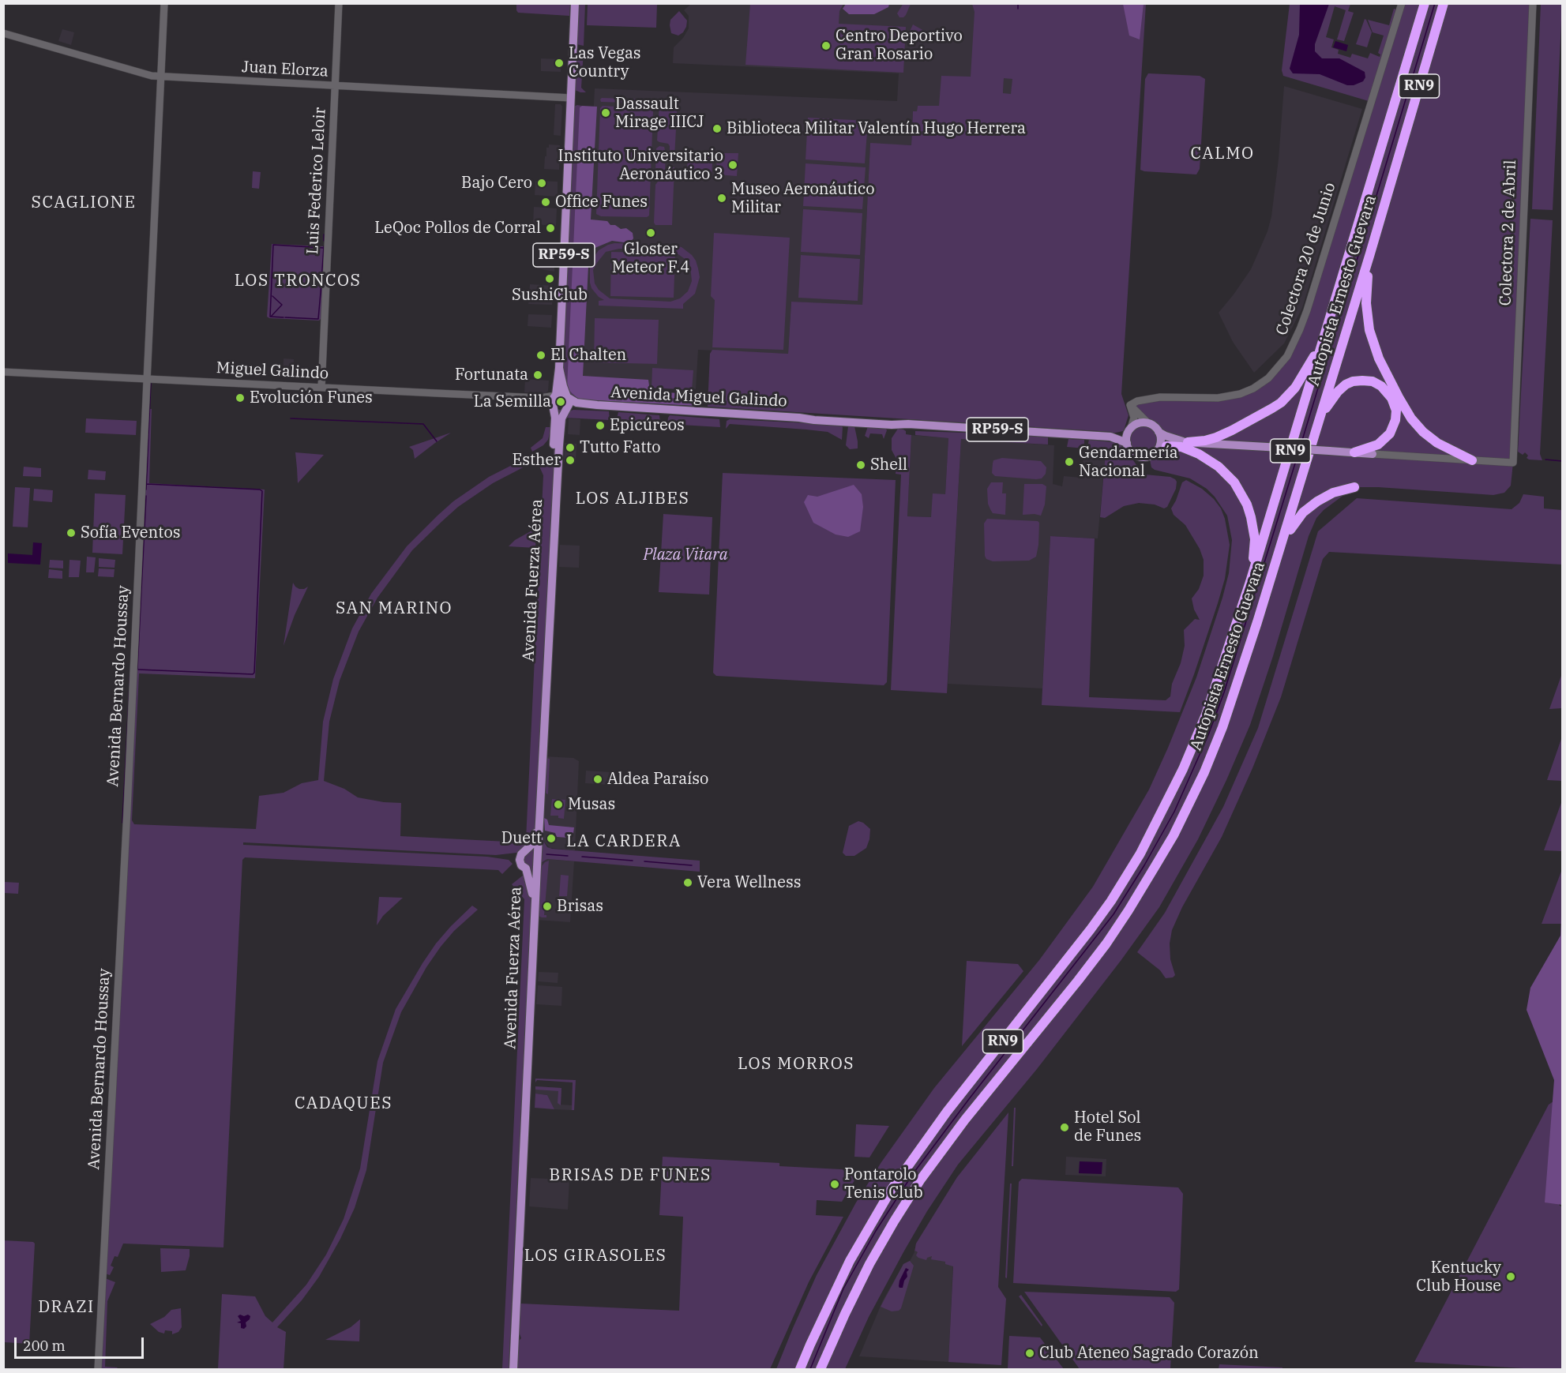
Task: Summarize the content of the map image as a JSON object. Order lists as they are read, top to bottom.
{
  "streets": {
    "highway": ["RN9", "Autopista Ernesto Guevara"],
    "main road": [
      "Juan Elorza",
      "Luis Federico Leloir",
      "Colectora 2 de Abril",
      "RP59-S",
      "Colectora 20 de Junio",
      "Miguel Galindo",
      "Avenida Miguel Galindo",
      "Avenida Fuerza Aérea",
      "Avenida Bernardo Houssay"
    ]
  },
  "crossings": [
    ["Juan Elorza", "Luis Federico Leloir"],
    ["Juan Elorza", "Avenida Fuerza Aérea"],
    ["Juan Elorza", "Avenida Bernardo Houssay"],
    ["Luis Federico Leloir", "Miguel Galindo"],
    ["RP59-S", "Miguel Galindo"],
    ["RP59-S", "Avenida Miguel Galindo"],
    ["RP59-S", "Avenida Fuerza Aérea"],
    ["Miguel Galindo", "Avenida Miguel Galindo"],
    ["Miguel Galindo", "Avenida Fuerza Aérea"],
    ["Miguel Galindo", "Avenida Bernardo Houssay"],
    ["Avenida Miguel Galindo", "Avenida Fuerza Aérea"]
  ],
  "districts": [
    "CALMO",
    "SCAGLIONE",
    "LOS TRONCOS",
    "LOS ALJIBES",
    "SAN MARINO",
    "LA CARDERA",
    "LOS MORROS",
    "CADAQUES",
    "BRISAS DE FUNES",
    "LOS GIRASOLES",
    "DRAZI"
  ],
  "parks": ["Plaza Vitara"],
  "places": [
    "Centro Deportivo Gran Rosario",
    "Las Vegas Country",
    "Dassault Mirage IIICJ",
    "Biblioteca Militar Valentín Hugo Herrera",
    "Instituto Universitario Aeronáutico 3",
    "Bajo Cero",
    "Museo Aeronáutico Militar",
    "Office Funes",
    "LeQoc Pollos de Corral",
    "Gloster Meteor F.4",
    "SushiClub",
    "El Chalten",
    "Fortunata",
    "Evolución Funes",
    "La Semilla",
    "Epicúreos",
    "Tutto Fatto",
    "Esther",
    "Gendarmería Nacional",
    "Shell",
    "Sofía Eventos",
    "Aldea Paraíso",
    "Musas",
    "Duett",
    "Vera Wellness",
    "Brisas",
    "Hotel Sol de Funes",
    "Pontarolo Tenis Club",
    "Kentucky Club House",
    "Club Ateneo Sagrado Corazón"
  ],
  "scale_bar": "200 m"
}
